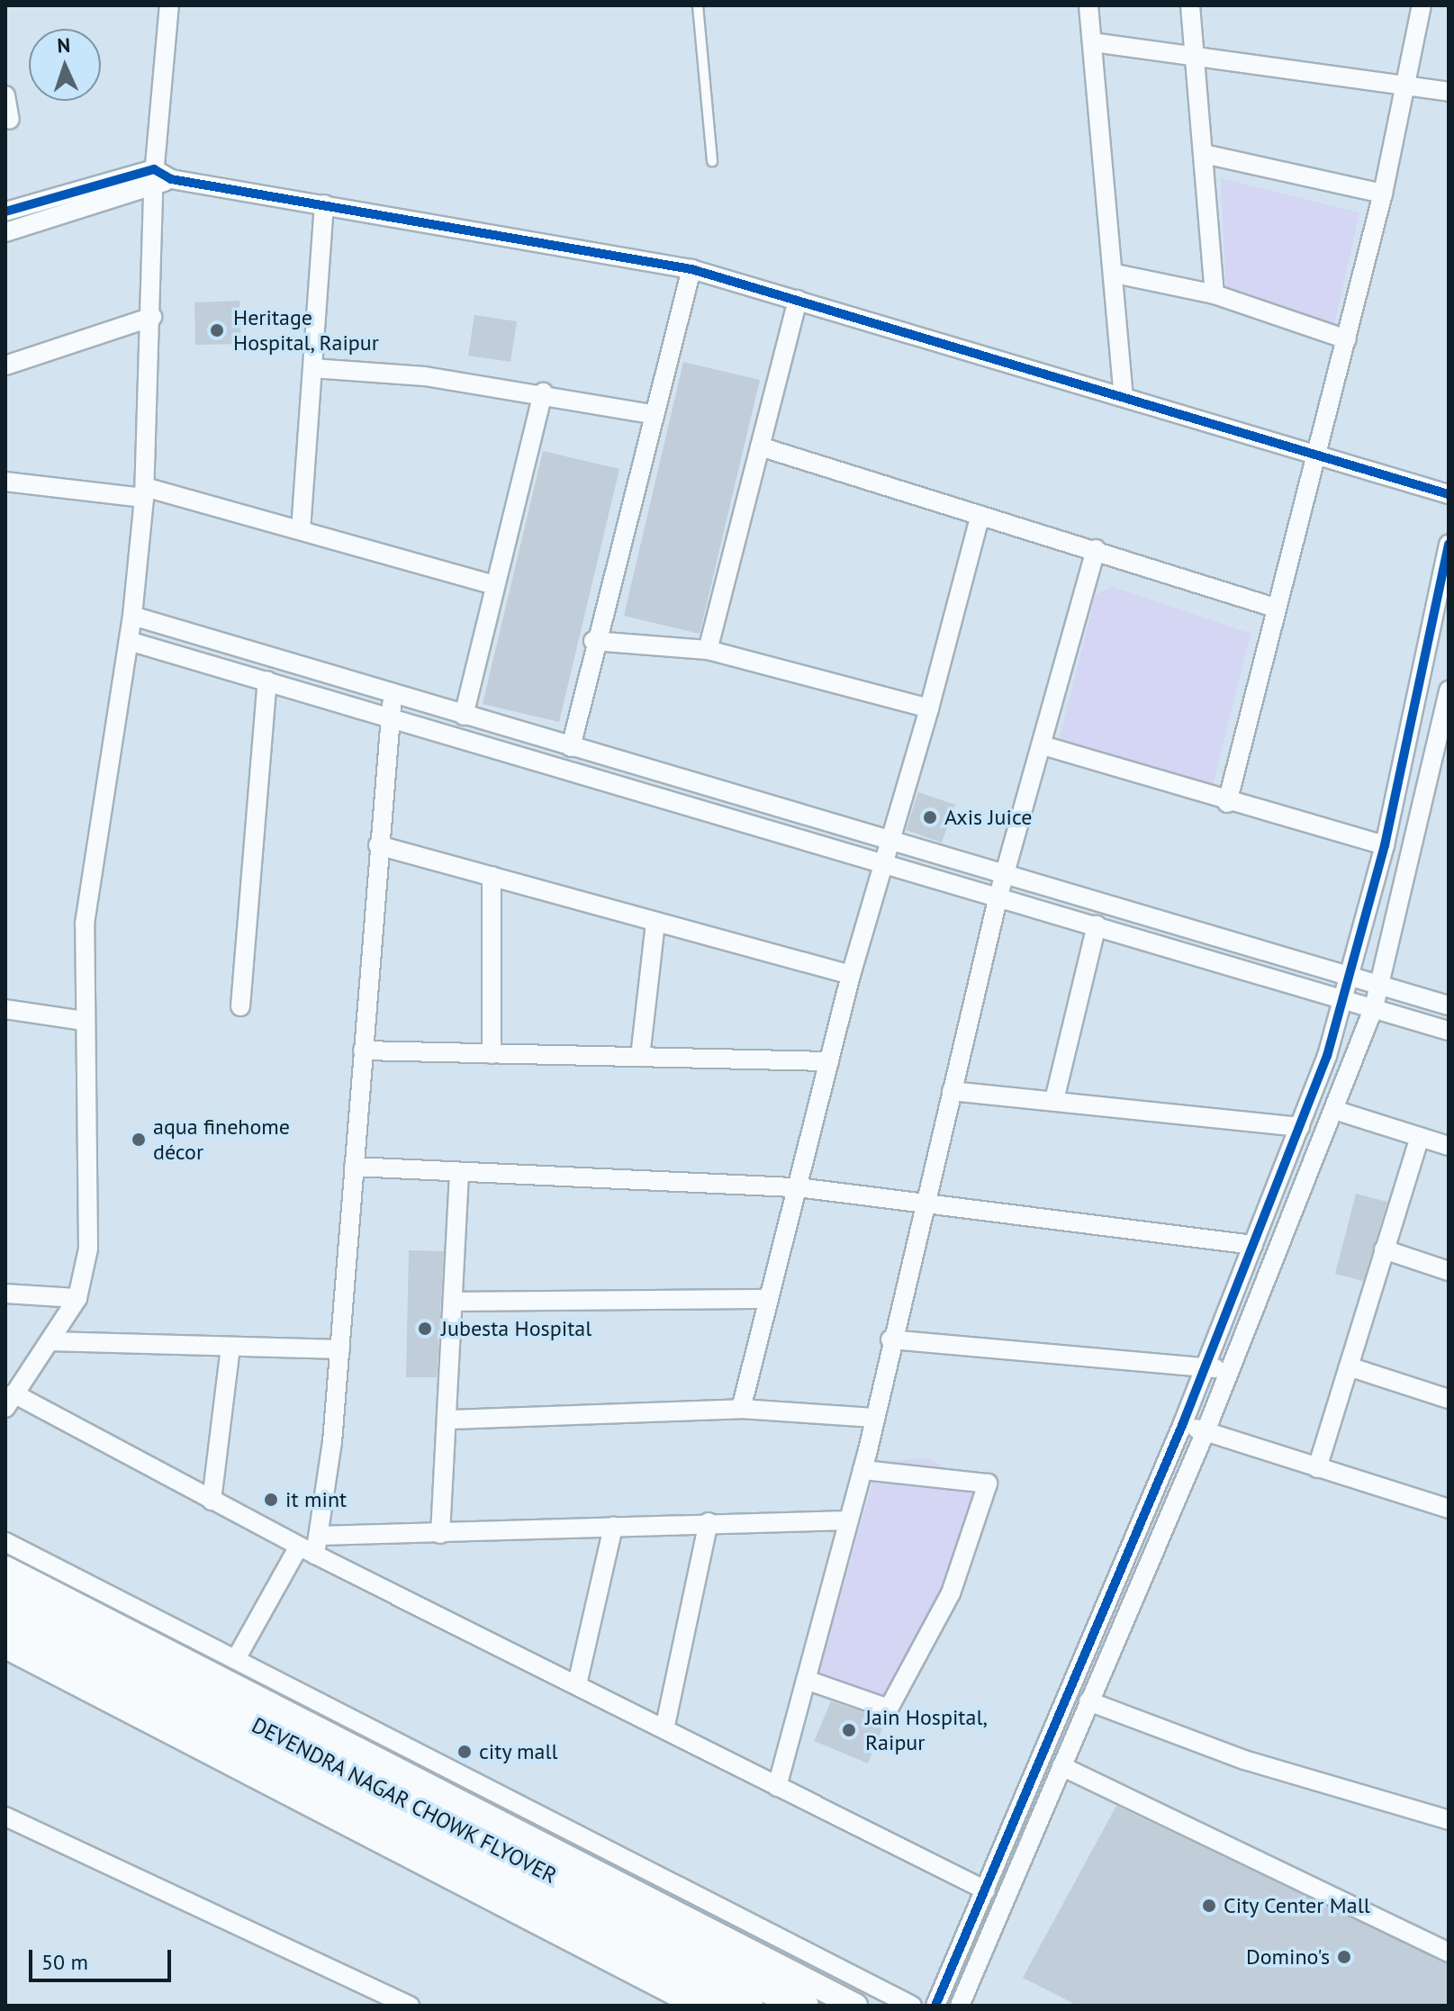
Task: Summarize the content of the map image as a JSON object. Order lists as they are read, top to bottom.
{
  "streets": {
    "highway": ["DEVENDRA NAGAR CHOWK FLYOVER"]
  },
  "places": [
    "Heritage Hospital, Raipur",
    "Axis Juice",
    "aqua finehome décor",
    "Jubesta Hospital",
    "it mint",
    "Jain Hospital, Raipur",
    "city mall",
    "City Center Mall",
    "Domino's"
  ],
  "scale_bar": "50 m",
  "north": "top"
}
